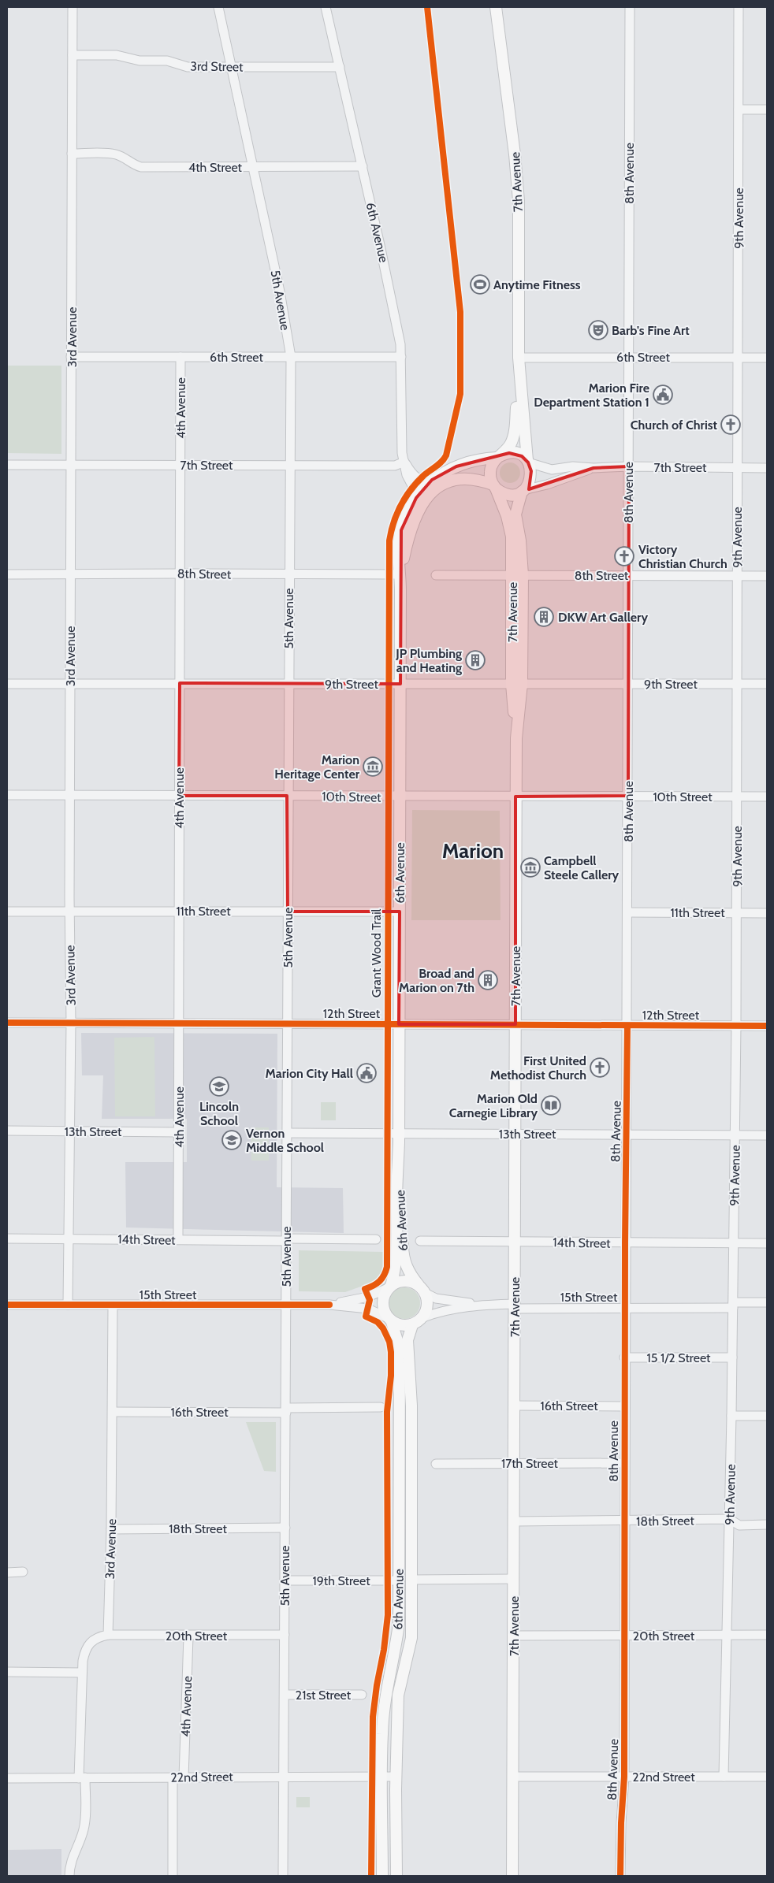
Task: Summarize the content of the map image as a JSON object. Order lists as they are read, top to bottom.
{
  "streets": {
    "main road": ["7th Avenue", "6th Avenue"],
    "street": [
      "3rd Street",
      "4th Street",
      "8th Avenue",
      "9th Avenue",
      "5th Avenue",
      "3rd Avenue",
      "6th Street",
      "4th Avenue",
      "7th Street",
      "8th Street",
      "9th Street",
      "10th Street",
      "11th Street",
      "12th Street",
      "13th Street",
      "14th Street",
      "15th Street",
      "15 1/2 Street",
      "16th Street",
      "17th Street",
      "18th Street",
      "19th Street",
      "20th Street",
      "21st Street",
      "22nd Street"
    ],
    "cycle path": ["Grant Wood Trail"]
  },
  "crossings": [
    ["3rd Street", "6th Avenue"],
    ["3rd Street", "5th Avenue"],
    ["3rd Street", "3rd Avenue"],
    ["4th Street", "6th Avenue"],
    ["4th Street", "5th Avenue"],
    ["4th Street", "3rd Avenue"],
    ["8th Avenue", "6th Street"],
    ["8th Avenue", "7th Street"],
    ["8th Avenue", "8th Street"],
    ["8th Avenue", "9th Street"],
    ["8th Avenue", "10th Street"],
    ["8th Avenue", "11th Street"],
    ["8th Avenue", "12th Street"],
    ["8th Avenue", "13th Street"],
    ["8th Avenue", "14th Street"],
    ["8th Avenue", "15th Street"],
    ["8th Avenue", "15 1/2 Street"],
    ["8th Avenue", "16th Street"],
    ["8th Avenue", "17th Street"],
    ["8th Avenue", "18th Street"],
    ["8th Avenue", "20th Street"],
    ["8th Avenue", "22nd Street"],
    ["7th Avenue", "6th Avenue"],
    ["7th Avenue", "6th Street"],
    ["7th Avenue", "7th Street"],
    ["7th Avenue", "8th Street"],
    ["7th Avenue", "9th Street"],
    ["7th Avenue", "10th Street"],
    ["7th Avenue", "12th Street"],
    ["7th Avenue", "13th Street"],
    ["7th Avenue", "14th Street"],
    ["7th Avenue", "15th Street"],
    ["7th Avenue", "16th Street"],
    ["7th Avenue", "17th Street"],
    ["7th Avenue", "18th Street"],
    ["7th Avenue", "20th Street"],
    ["7th Avenue", "22nd Street"],
    ["9th Avenue", "6th Street"],
    ["9th Avenue", "7th Street"],
    ["9th Avenue", "8th Street"],
    ["9th Avenue", "9th Street"],
    ["9th Avenue", "10th Street"],
    ["9th Avenue", "11th Street"],
    ["9th Avenue", "12th Street"],
    ["9th Avenue", "13th Street"],
    ["9th Avenue", "14th Street"],
    ["9th Avenue", "15th Street"],
    ["9th Avenue", "15 1/2 Street"],
    ["9th Avenue", "18th Street"],
    ["9th Avenue", "20th Street"],
    ["9th Avenue", "22nd Street"],
    ["6th Avenue", "6th Street"],
    ["6th Avenue", "7th Street"],
    ["6th Avenue", "8th Street"],
    ["6th Avenue", "9th Street"],
    ["6th Avenue", "10th Street"],
    ["6th Avenue", "11th Street"],
    ["6th Avenue", "12th Street"],
    ["6th Avenue", "13th Street"],
    ["6th Avenue", "15th Street"],
    ["6th Avenue", "19th Street"],
    ["6th Avenue", "22nd Street"],
    ["5th Avenue", "6th Street"],
    ["5th Avenue", "7th Street"],
    ["5th Avenue", "8th Street"],
    ["5th Avenue", "9th Street"],
    ["5th Avenue", "10th Street"],
    ["5th Avenue", "11th Street"],
    ["5th Avenue", "12th Street"],
    ["5th Avenue", "13th Street"],
    ["5th Avenue", "14th Street"],
    ["5th Avenue", "15th Street"],
    ["5th Avenue", "16th Street"],
    ["5th Avenue", "18th Street"],
    ["5th Avenue", "19th Street"],
    ["5th Avenue", "20th Street"],
    ["5th Avenue", "21st Street"],
    ["5th Avenue", "22nd Street"],
    ["3rd Avenue", "6th Street"],
    ["3rd Avenue", "7th Street"],
    ["3rd Avenue", "8th Street"],
    ["3rd Avenue", "9th Street"],
    ["3rd Avenue", "10th Street"],
    ["3rd Avenue", "11th Street"],
    ["3rd Avenue", "12th Street"],
    ["3rd Avenue", "13th Street"],
    ["3rd Avenue", "14th Street"],
    ["3rd Avenue", "15th Street"],
    ["3rd Avenue", "16th Street"],
    ["3rd Avenue", "18th Street"],
    ["3rd Avenue", "20th Street"],
    ["6th Street", "4th Avenue"],
    ["4th Avenue", "7th Street"],
    ["4th Avenue", "8th Street"],
    ["4th Avenue", "9th Street"],
    ["4th Avenue", "10th Street"],
    ["4th Avenue", "11th Street"],
    ["4th Avenue", "12th Street"],
    ["4th Avenue", "13th Street"],
    ["4th Avenue", "14th Street"],
    ["4th Avenue", "20th Street"],
    ["4th Avenue", "22nd Street"]
  ],
  "districts": ["Marion"],
  "places": {
    "sports": ["Anytime Fitness"],
    "theatre": ["Barb's Fine Art"],
    "public building": ["Marion Fire Department Station 1", "Marion City Hall"],
    "church": ["Church of Christ", "Victory Christian Church", "First United Methodist Church"],
    "building": ["DKW Art Gallery", "JP Plumbing and Heating", "Broad and Marion on 7th"],
    "museum": ["Marion Heritage Center", "Campbell Steele Callery"],
    "school or university": ["Lincoln School", "Vernon Middle School"],
    "library": ["Marion Old Carnegie Library"]
  }
}
